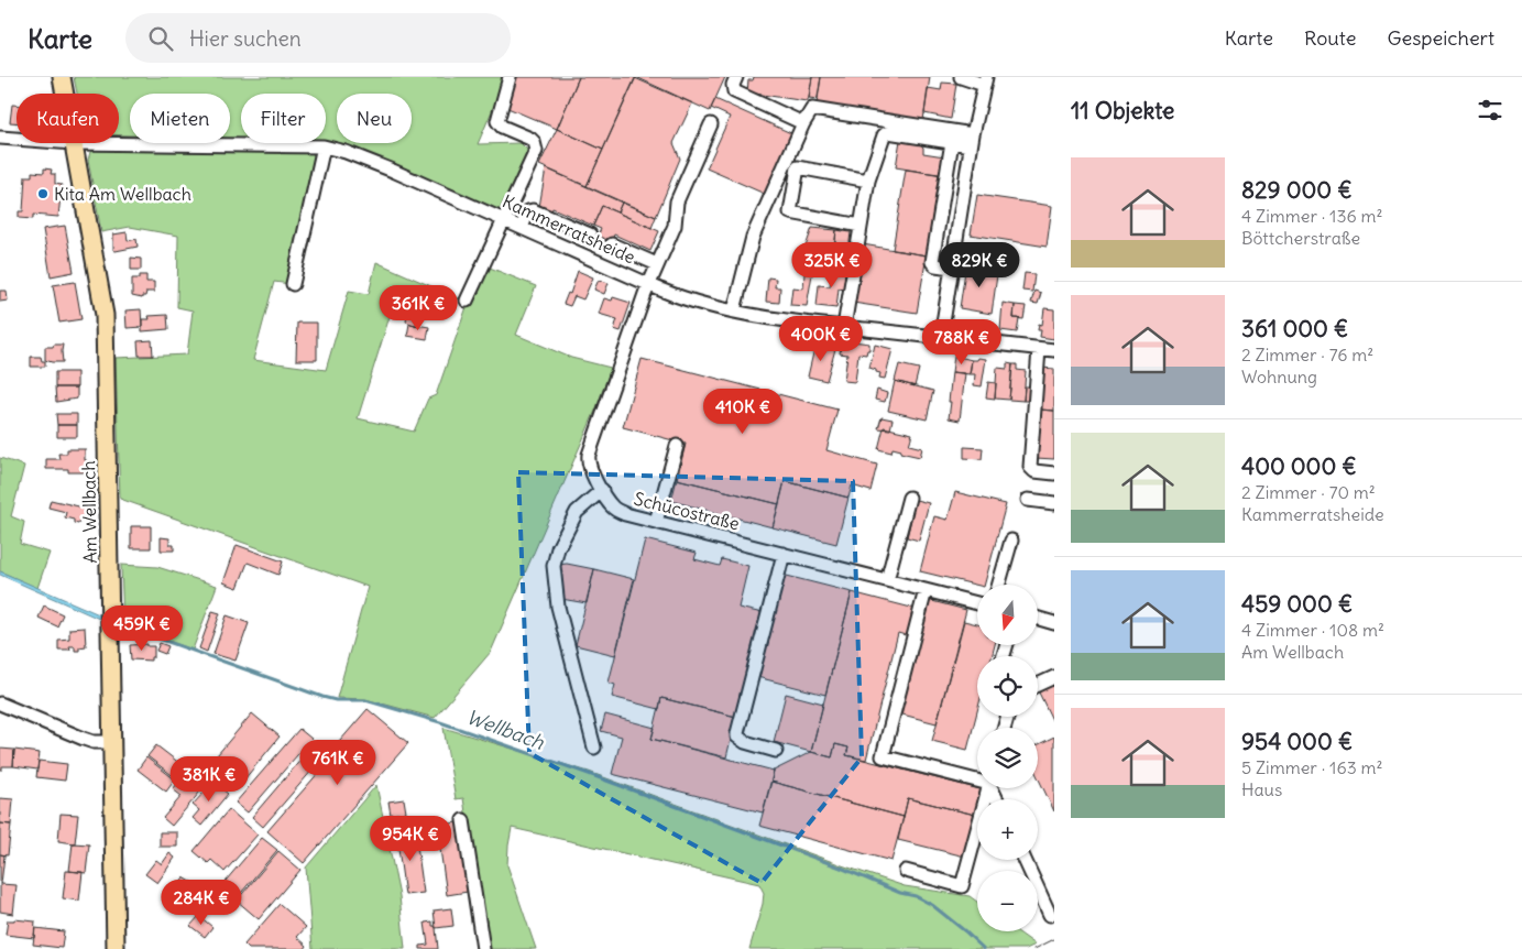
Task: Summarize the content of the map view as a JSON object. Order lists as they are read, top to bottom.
{
  "streets": {
    "main road": ["Am Wellbach"],
    "street": ["Kammerratsheide", "Schücostraße"]
  },
  "crossings": [
    ["Kammerratsheide", "Schücostraße"],
    ["Kammerratsheide", "Am Wellbach"]
  ],
  "water": ["Wellbach"],
  "places": ["Kita Am Wellbach"],
  "north": "bottom",
  "page": {
    "header": "Karte",
    "search": "Hier suchen",
    "nav": ["Karte", "Route", "Gespeichert"],
    "heading": "11 Objekte",
    "chip": [
      "Kaufen",
      "Mieten",
      "Filter",
      "Neu"
    ],
    "list": [
      {
        "name": "829 000 €",
        "note": "4 Zimmer · 136 m² · Böttcherstraße"
      },
      {
        "name": "361 000 €",
        "note": "2 Zimmer · 76 m² · Wohnung"
      },
      {
        "name": "400 000 €",
        "note": "2 Zimmer · 70 m² · Kammerratsheide"
      },
      {
        "name": "459 000 €",
        "note": "4 Zimmer · 108 m² · Am Wellbach"
      },
      {
        "name": "954 000 €",
        "note": "5 Zimmer · 163 m² · Haus"
      }
    ],
    "price": [
      "325K €",
      "829K €",
      "361K €",
      "400K €",
      "788K €",
      "410K €",
      "459K €",
      "761K €",
      "381K €",
      "954K €",
      "284K €"
    ],
    "map_buttons": ["+", "−"]
  }
}
